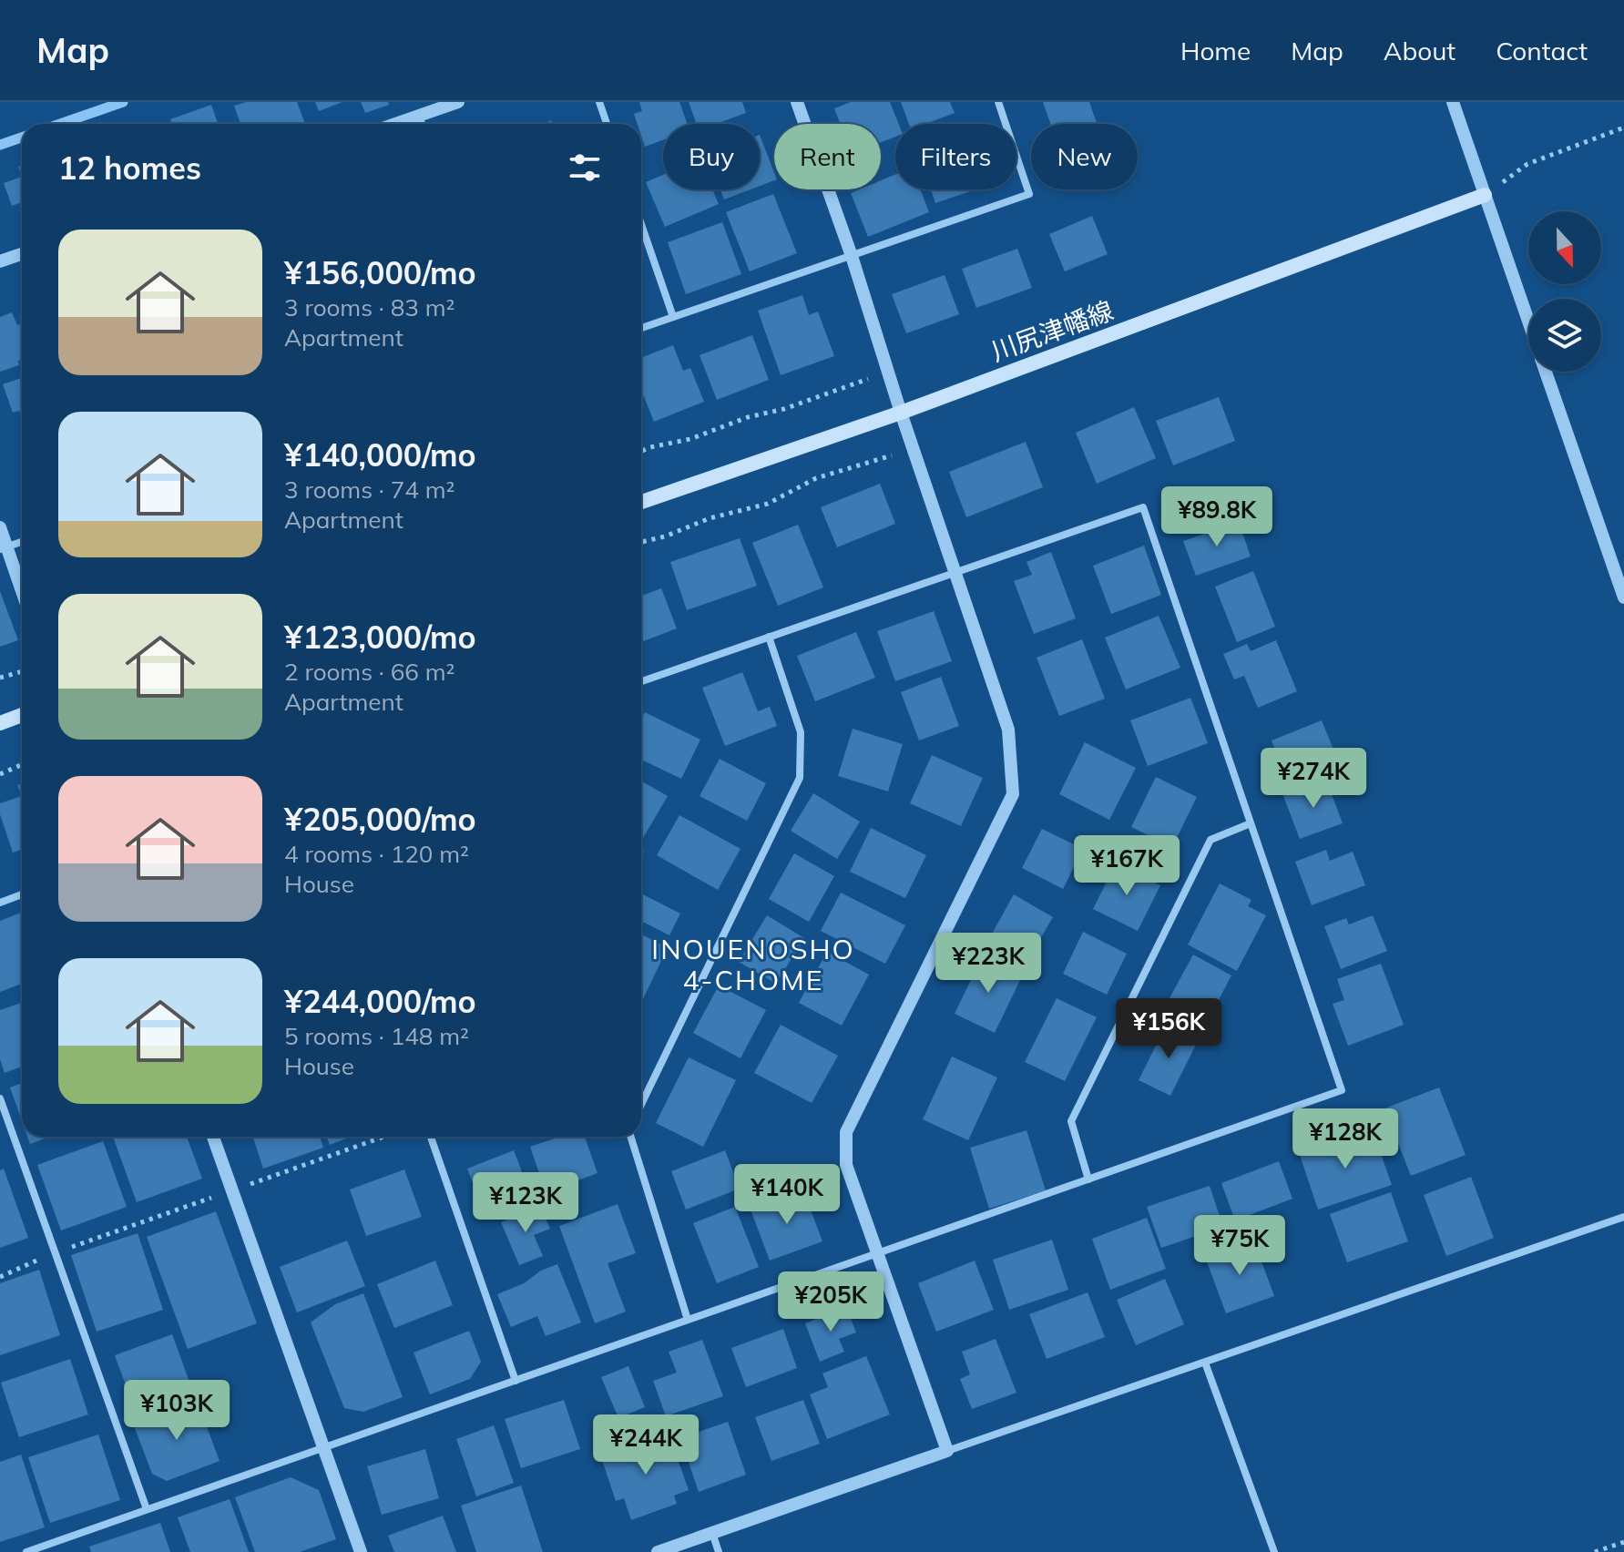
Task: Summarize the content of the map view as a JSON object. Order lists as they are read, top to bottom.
{
  "streets": {
    "main road": ["川尻津幡線"]
  },
  "districts": ["INOUENOSHO 4-CHOME"],
  "north": "bottom",
  "page": {
    "header": "Map",
    "nav": [
      "Home",
      "Map",
      "About",
      "Contact"
    ],
    "chip": [
      "Buy",
      "Rent",
      "Filters",
      "New"
    ],
    "heading": "12 homes",
    "list": [
      {
        "name": "¥156,000/mo",
        "note": "3 rooms · 83 m² · Apartment"
      },
      {
        "name": "¥140,000/mo",
        "note": "3 rooms · 74 m² · Apartment"
      },
      {
        "name": "¥123,000/mo",
        "note": "2 rooms · 66 m² · Apartment"
      },
      {
        "name": "¥205,000/mo",
        "note": "4 rooms · 120 m² · House"
      },
      {
        "name": "¥244,000/mo",
        "note": "5 rooms · 148 m² · House"
      }
    ],
    "price": [
      "¥89.8K",
      "¥274K",
      "¥167K",
      "¥223K",
      "¥156K",
      "¥128K",
      "¥140K",
      "¥123K",
      "¥75K",
      "¥205K",
      "¥103K",
      "¥244K"
    ]
  }
}
